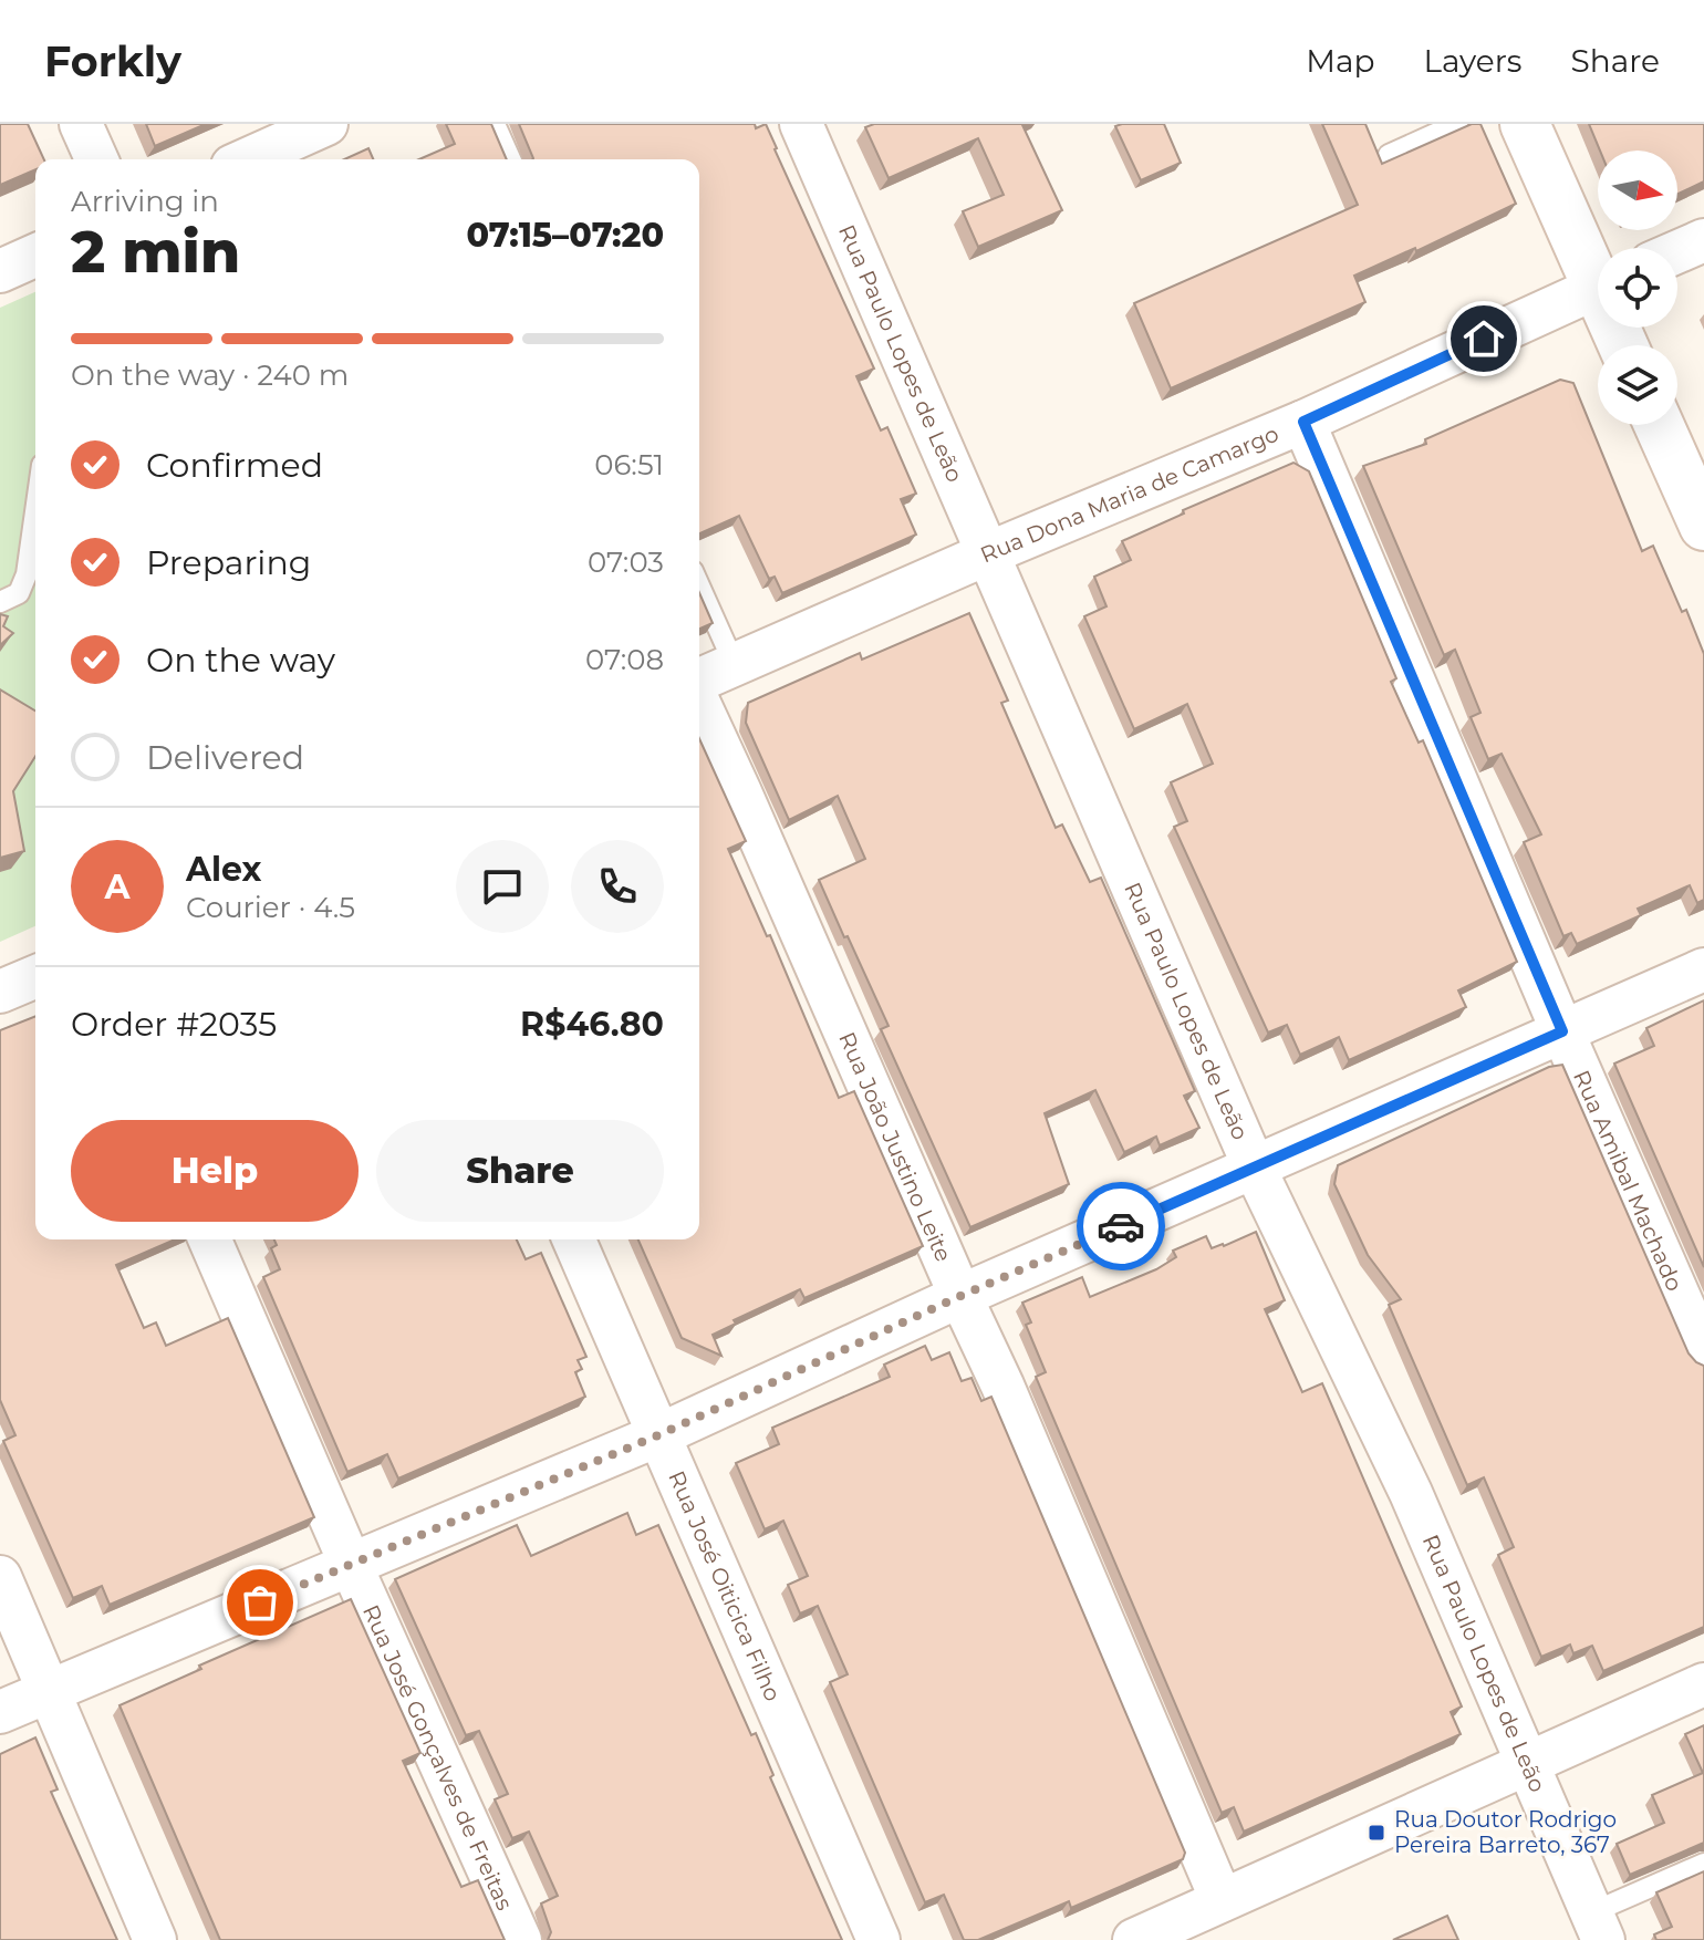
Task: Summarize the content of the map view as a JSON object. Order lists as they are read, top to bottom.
{
  "streets": {
    "street": [
      "Rua Paulo Lopes de Leão",
      "Rua Dona Maria de Camargo",
      "Rua João Justino Leite",
      "Rua Amibal Machado",
      "Rua José Oiticica Filho",
      "Rua José Gonçalves de Freitas"
    ]
  },
  "crossings": [
    ["Rua Paulo Lopes de Leão", "Rua Dona Maria de Camargo"],
    ["Rua Dona Maria de Camargo", "Rua Amibal Machado"]
  ],
  "places": {
    "transit": ["Rua Doutor Rodrigo Pereira Barreto, 367"]
  },
  "north": "right",
  "page": {
    "header": "Forkly",
    "nav": ["Map", "Layers", "Share"],
    "heading": ["2 min", "Arriving in", "07:15–07:20"],
    "panel": [
      "Alex",
      "Courier · 4.5",
      "Order #2035",
      "R$46.80"
    ],
    "bar": "On the way · 240 m",
    "list": [
      ["Confirmed", "06:51"],
      ["Preparing", "07:03"],
      ["On the way", "07:08"],
      "Delivered"
    ],
    "round": "A",
    "buttons": ["Help", "Share"]
  }
}
